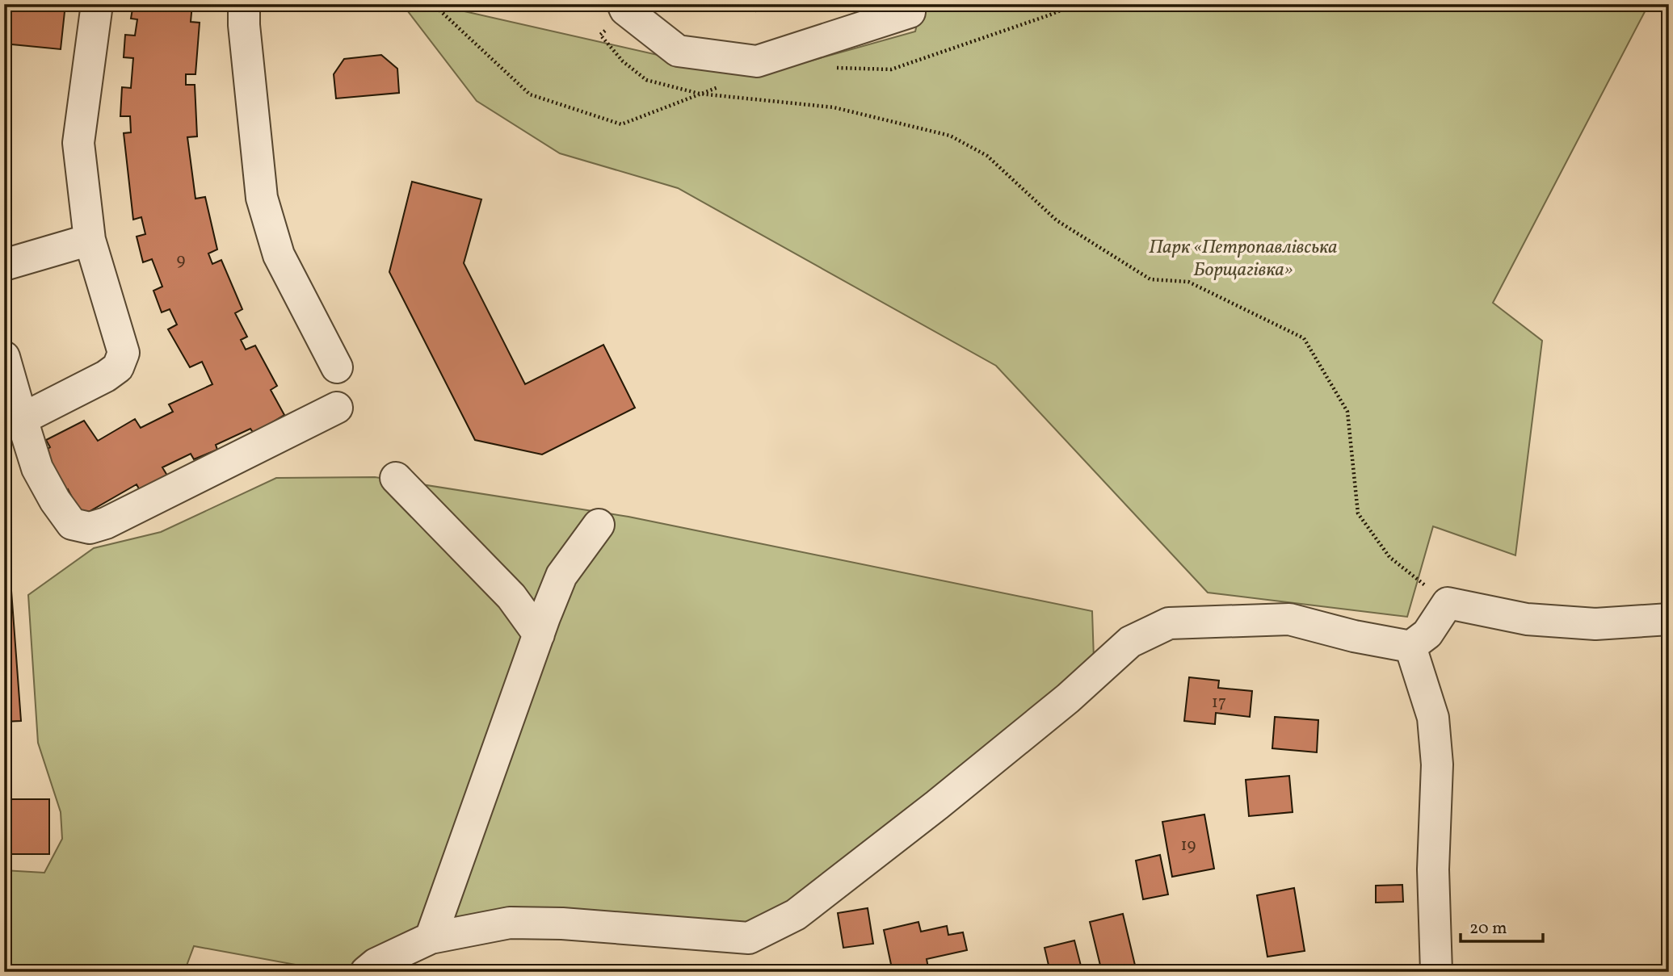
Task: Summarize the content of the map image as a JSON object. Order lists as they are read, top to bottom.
{
  "parks": ["Парк «Петропавлівська Борщагівка»"],
  "house_numbers": ["9", "17", "19"],
  "scale_bar": "20 m"
}
